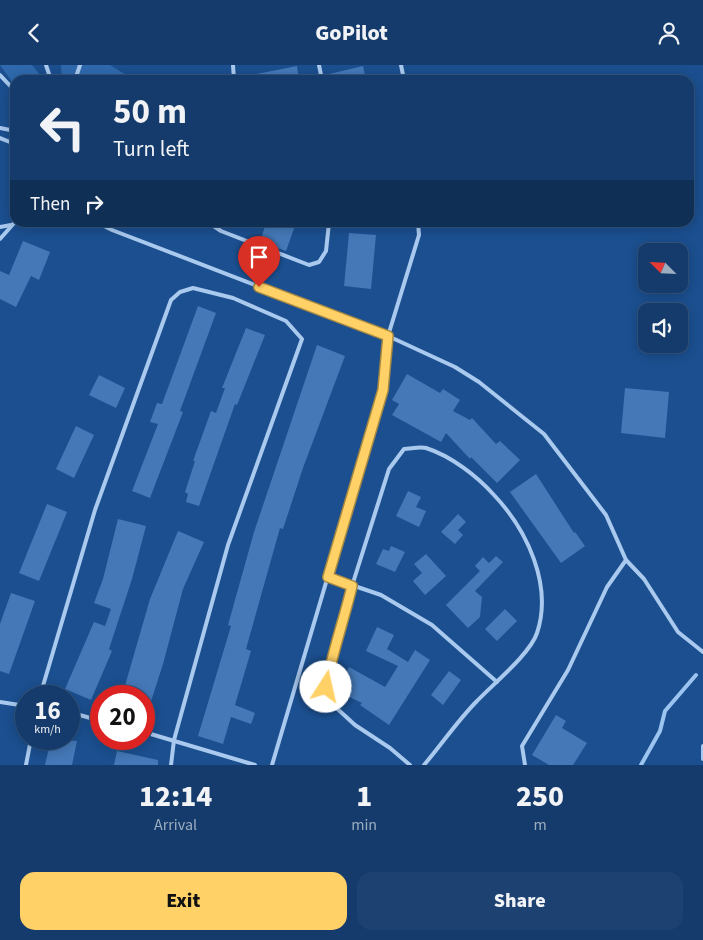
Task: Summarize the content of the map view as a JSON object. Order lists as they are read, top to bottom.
{
  "north": "top left",
  "page": {
    "header": "GoPilot",
    "turn": ["50 m", "Turn left"],
    "then": "Then",
    "speed": "16 km/h",
    "limit": "20",
    "eta": [
      "12:14",
      "Arrival",
      "1",
      "min",
      "250",
      "m"
    ],
    "buttons": ["Exit", "Share"]
  }
}
